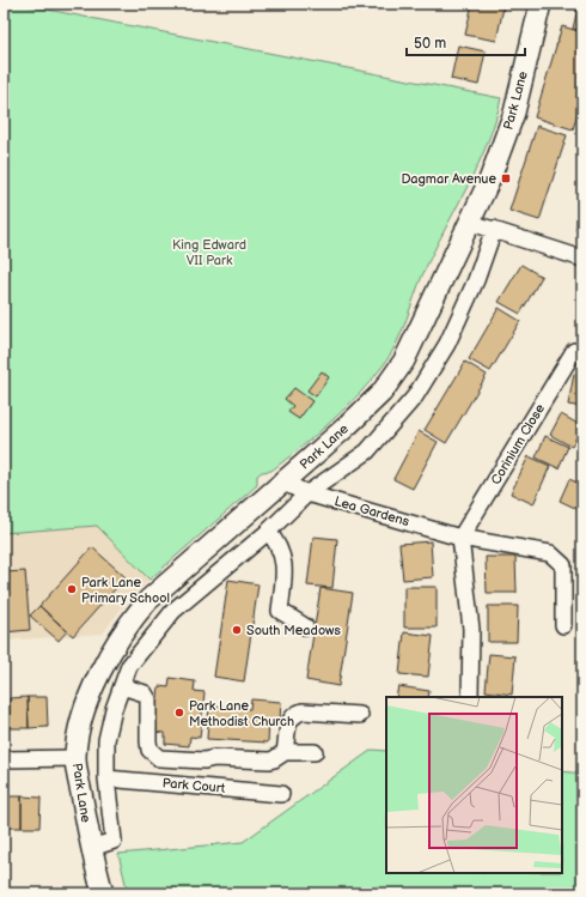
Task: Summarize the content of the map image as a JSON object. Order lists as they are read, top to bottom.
{
  "streets": {
    "main road": ["Park Lane"],
    "street": ["Corinium Close", "Lea Gardens", "Park Court"]
  },
  "crossings": [
    ["Park Lane", "Lea Gardens"],
    ["Park Lane", "Park Court"],
    ["Corinium Close", "Lea Gardens"]
  ],
  "parks": ["King Edward VII Park"],
  "places": {
    "transit": ["Dagmar Avenue"],
    "other": ["Park Lane Primary School", "South Meadows", "Park Lane Methodist Church"]
  },
  "scale_bar": "50 m"
}
